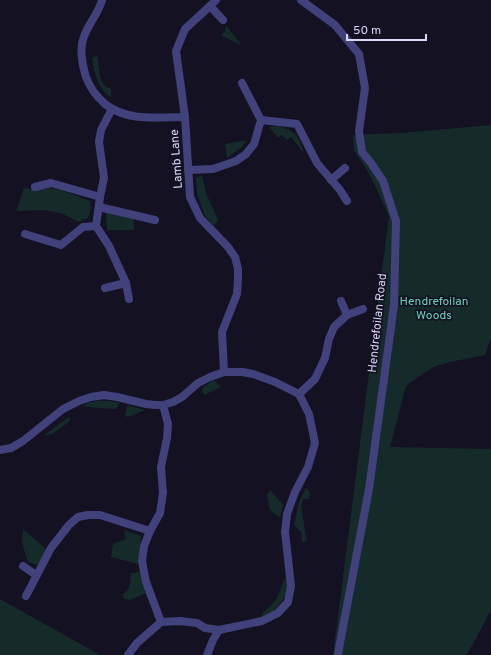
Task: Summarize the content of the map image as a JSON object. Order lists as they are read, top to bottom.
{
  "streets": {
    "street": ["Lamb Lane", "Hendrefoilan Road"]
  },
  "parks": ["Hendrefoilan Woods"],
  "scale_bar": "50 m"
}
